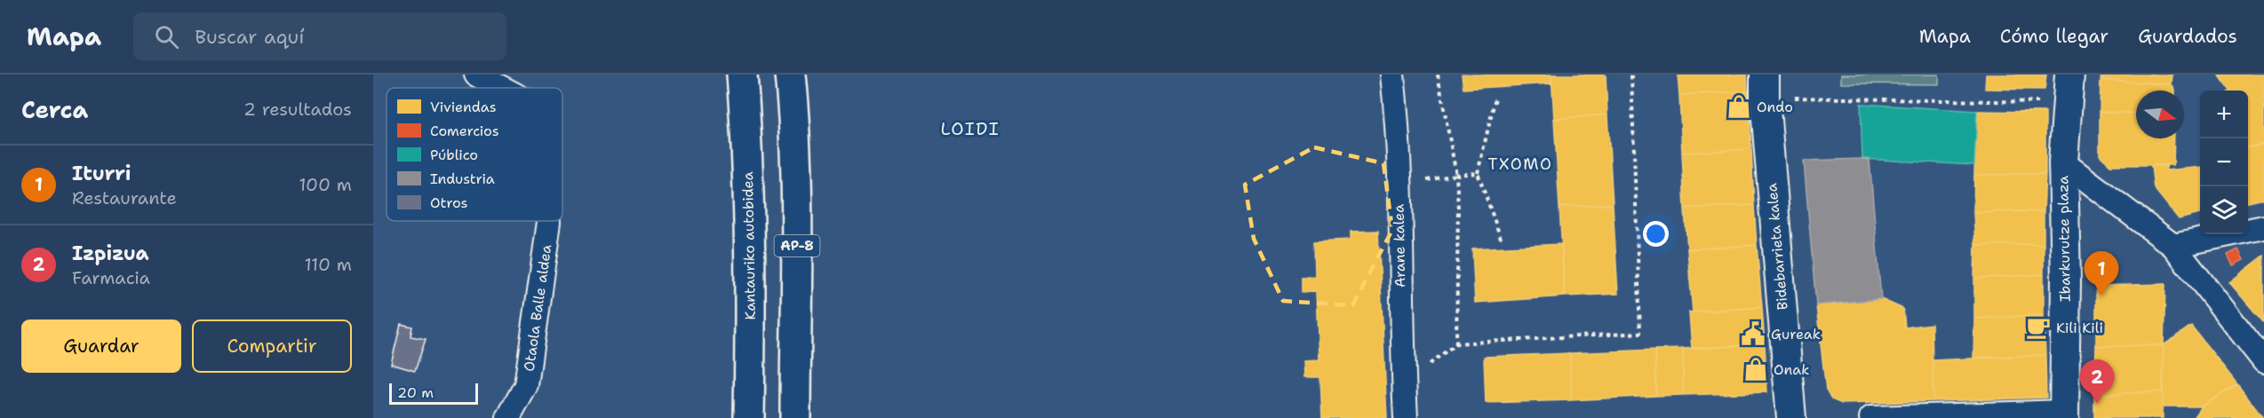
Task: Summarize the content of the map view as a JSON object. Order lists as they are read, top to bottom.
{
  "streets": {
    "highway": ["Kantauriko autobidea", "AP-8"],
    "street": [
      "Ibarkurutze plaza",
      "Arane kalea",
      "Bidebarrieta kalea",
      "Otaola Balle aldea"
    ]
  },
  "districts": ["LOIDI", "TXOMO"],
  "places": {
    "shop": ["Ondo", "Onak"],
    "cafe": ["Kili Kili"],
    "public building": ["Gureak"]
  },
  "legend": [
    "Viviendas",
    "Comercios",
    "Público",
    "Industria",
    "Otros"
  ],
  "scale_bar": "20 m",
  "north": "right",
  "page": {
    "header": "Mapa",
    "search": "Buscar aquí",
    "nav": ["Mapa", "Cómo llegar", "Guardados"],
    "heading": ["Cerca", "2 resultados"],
    "map_buttons": ["+", "−"],
    "list": [
      {
        "mark": "1",
        "name": "Iturri",
        "note": "Restaurante",
        "value": "100 m"
      },
      {
        "mark": "2",
        "name": "Izpizua",
        "note": "Farmacia",
        "value": "110 m"
      }
    ],
    "pins": ["1", "2"],
    "buttons": ["Guardar", "Compartir"],
    "scale": "20 m"
  }
}
